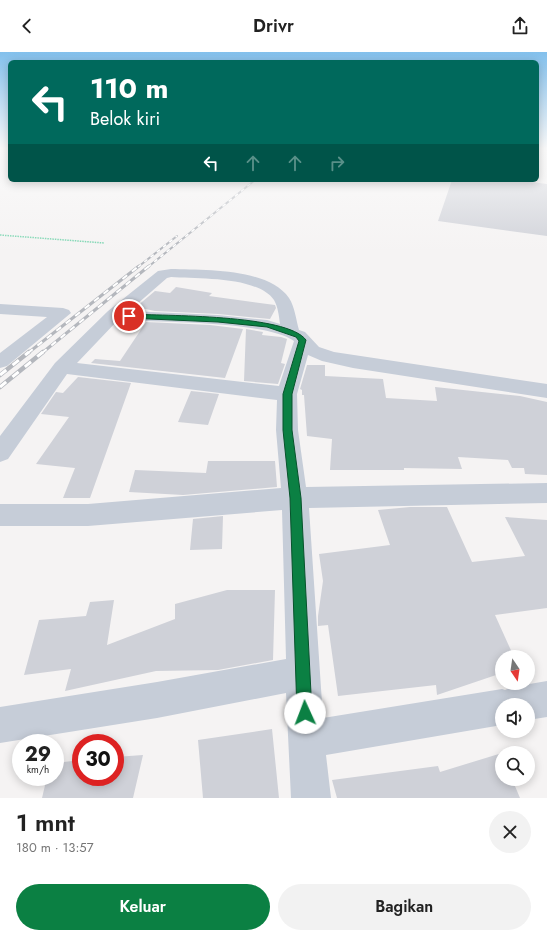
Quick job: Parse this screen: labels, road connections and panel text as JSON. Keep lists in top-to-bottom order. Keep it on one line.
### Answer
{"north":"bottom","page":{"header":"Drivr","turn":["110 m","Belok kiri"],"speed":"29 km/h","limit":"30","heading":["1 mnt","180 m · 13:57"],"buttons":["Keluar","Bagikan"]}}
